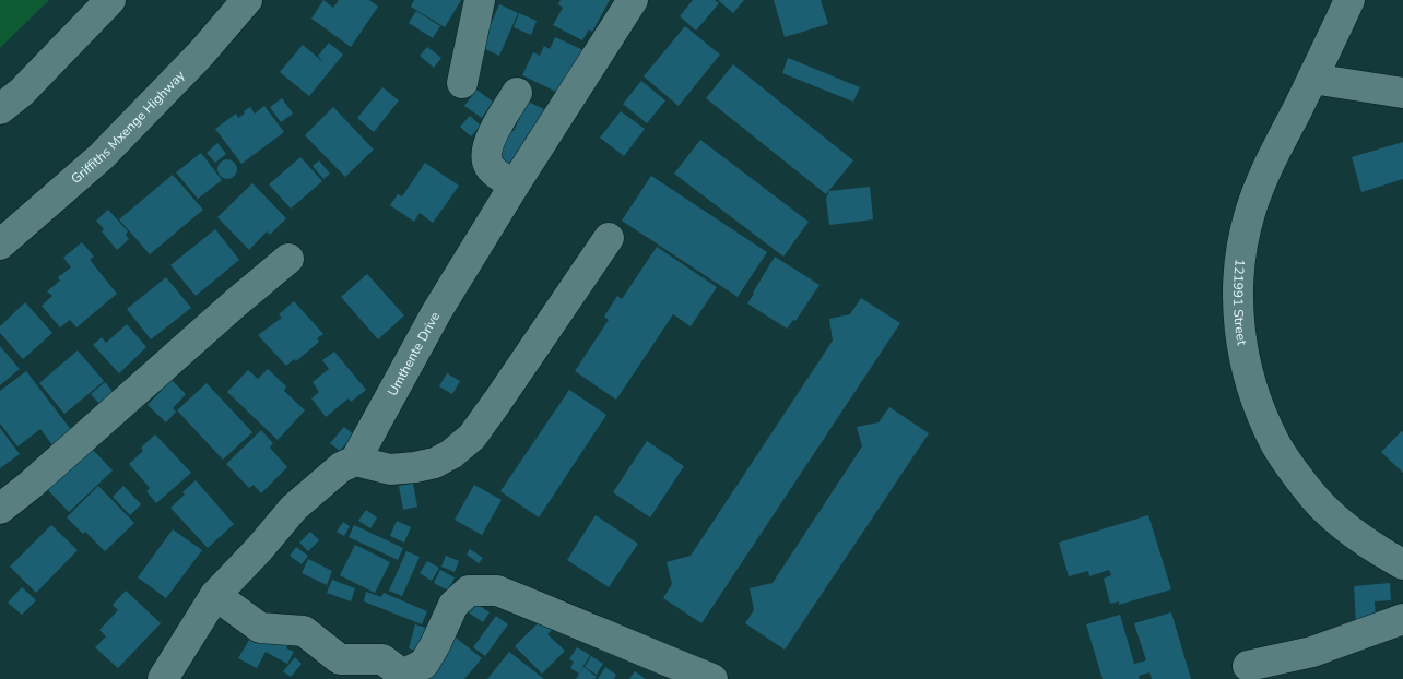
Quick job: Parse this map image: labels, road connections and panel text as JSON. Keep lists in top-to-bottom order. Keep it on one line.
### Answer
{"streets":{"street":["Griffiths Mxenge Highway","121991 Street","Umthente Drive"]}}
